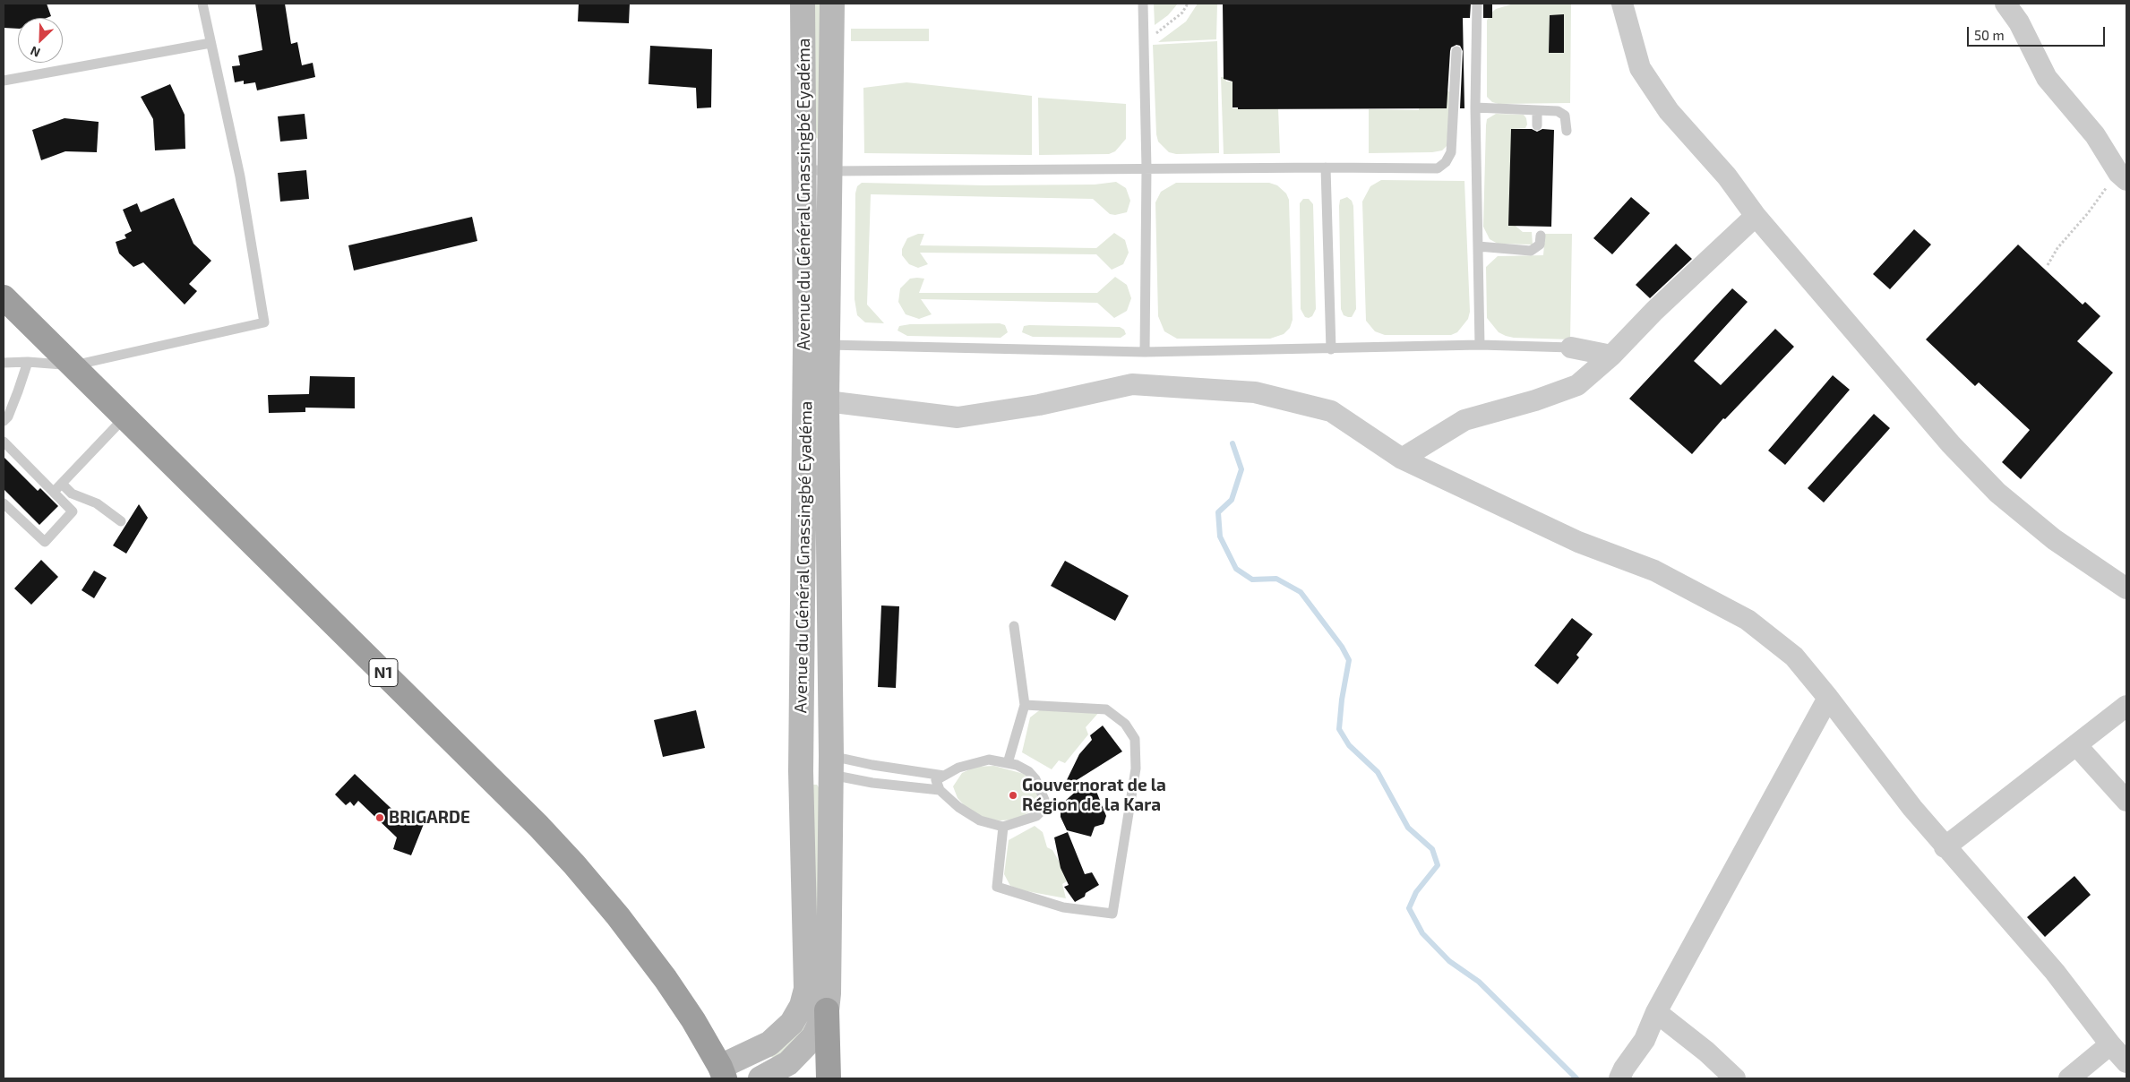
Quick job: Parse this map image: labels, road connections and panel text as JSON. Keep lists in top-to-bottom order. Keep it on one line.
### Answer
{"streets":{"highway":["N1"],"main road":["Avenue du Général Gnassingbé Eyadéma"]},"crossings":[["Avenue du Général Gnassingbé Eyadéma","N1"]],"places":["Gouvernorat de la Région de la Kara","BRIGARDE"],"scale_bar":"50 m","north":"bottom left"}
